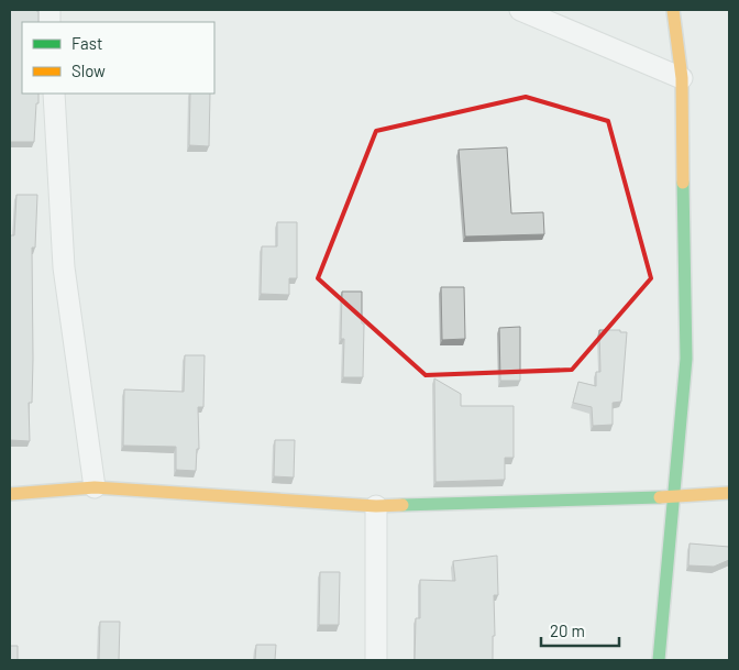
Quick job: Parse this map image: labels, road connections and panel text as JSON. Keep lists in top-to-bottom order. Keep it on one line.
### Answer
{"legend":["Fast","Slow"],"scale_bar":"20 m"}
